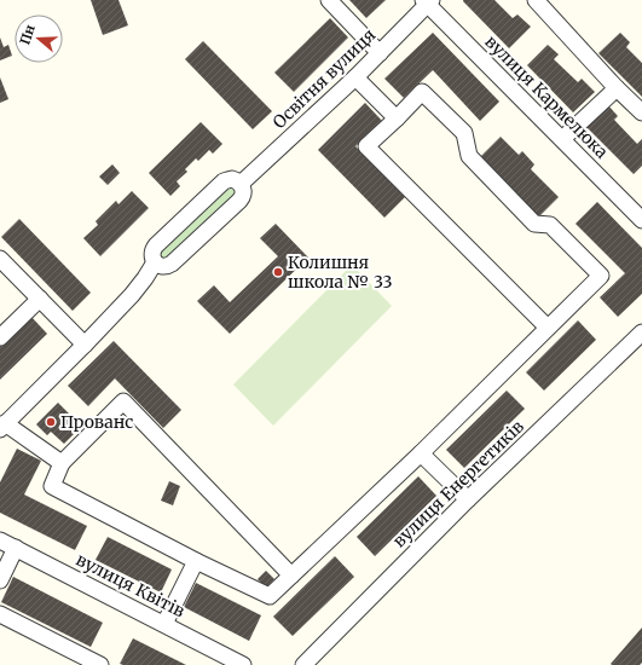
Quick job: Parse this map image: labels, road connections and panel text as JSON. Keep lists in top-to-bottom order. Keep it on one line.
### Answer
{"streets":{"street":["Освітня вулиця","вулиця Кармелюка","вулиця Енергетиків","вулиця Квітів"]},"crossings":[["Освітня вулиця","вулиця Кармелюка"]],"places":["Колишня школа № 33","Прованс"],"north":"left"}
